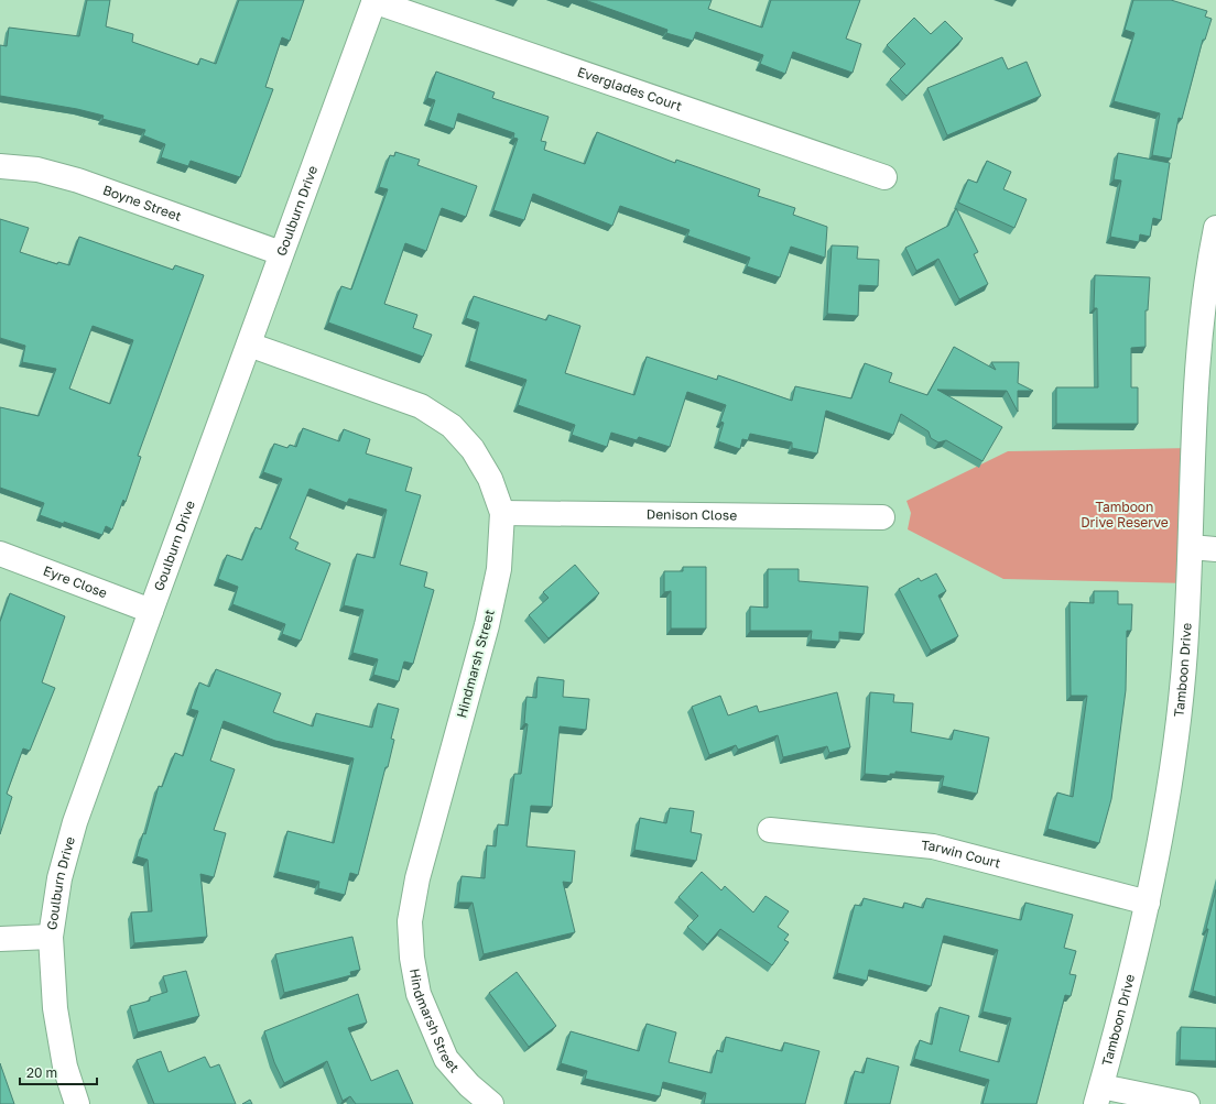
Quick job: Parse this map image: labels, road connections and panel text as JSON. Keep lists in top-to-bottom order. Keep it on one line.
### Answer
{"streets":{"street":["Everglades Court","Boyne Street","Goulburn Drive","Denison Close","Eyre Close","Hindmarsh Street","Tamboon Drive","Tarwin Court"]},"crossings":[["Everglades Court","Goulburn Drive"],["Boyne Street","Goulburn Drive"],["Goulburn Drive","Eyre Close"],["Goulburn Drive","Hindmarsh Street"],["Denison Close","Hindmarsh Street"],["Tamboon Drive","Tarwin Court"]],"parks":["Tamboon Drive Reserve"],"scale_bar":"20 m"}
